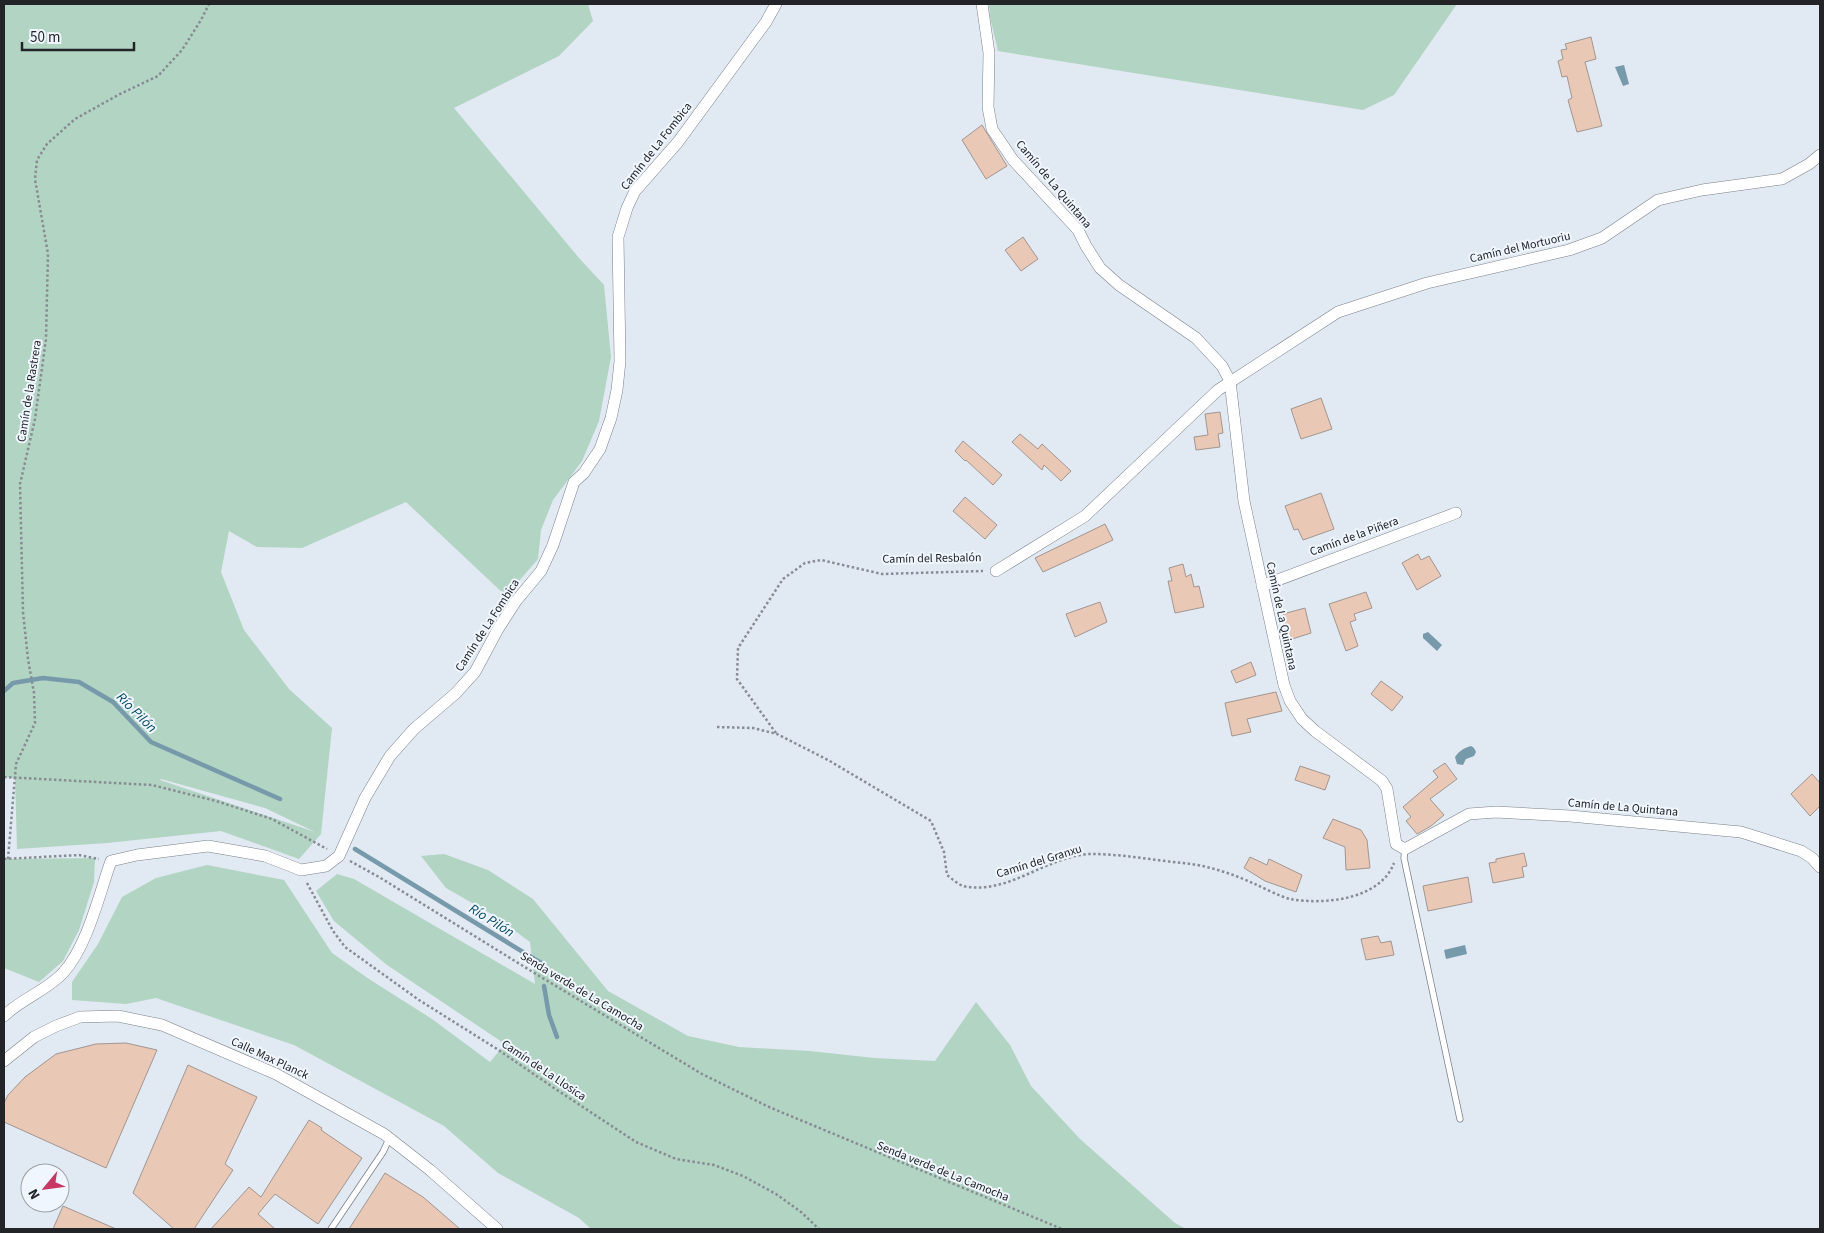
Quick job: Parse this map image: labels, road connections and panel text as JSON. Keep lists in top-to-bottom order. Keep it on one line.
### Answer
{"streets":{"street":["Camín de La Fombica","Camín de La Quintana","Camín del Mortuoriu","Camín de la Piñera","Camín del Resbalón","Calle Max Planck"],"path":["Camín de la Rastrera","Camín del Granxu","Senda verde de La Camocha","Camín de La Llosica"]},"crossings":[["Camín de La Fombica","Senda verde de La Camocha"],["Camín de La Quintana","Camín del Mortuoriu"],["Camín de La Quintana","Camín de la Piñera"],["Camín de La Quintana","Camín del Resbalón"],["Camín de La Quintana","Camín del Granxu"],["Camín del Mortuoriu","Camín del Resbalón"],["Camín de la Rastrera","Senda verde de La Camocha"],["Camín del Resbalón","Camín del Granxu"]],"water":["Río Pilón"],"scale_bar":"50 m","north":"bottom left"}
